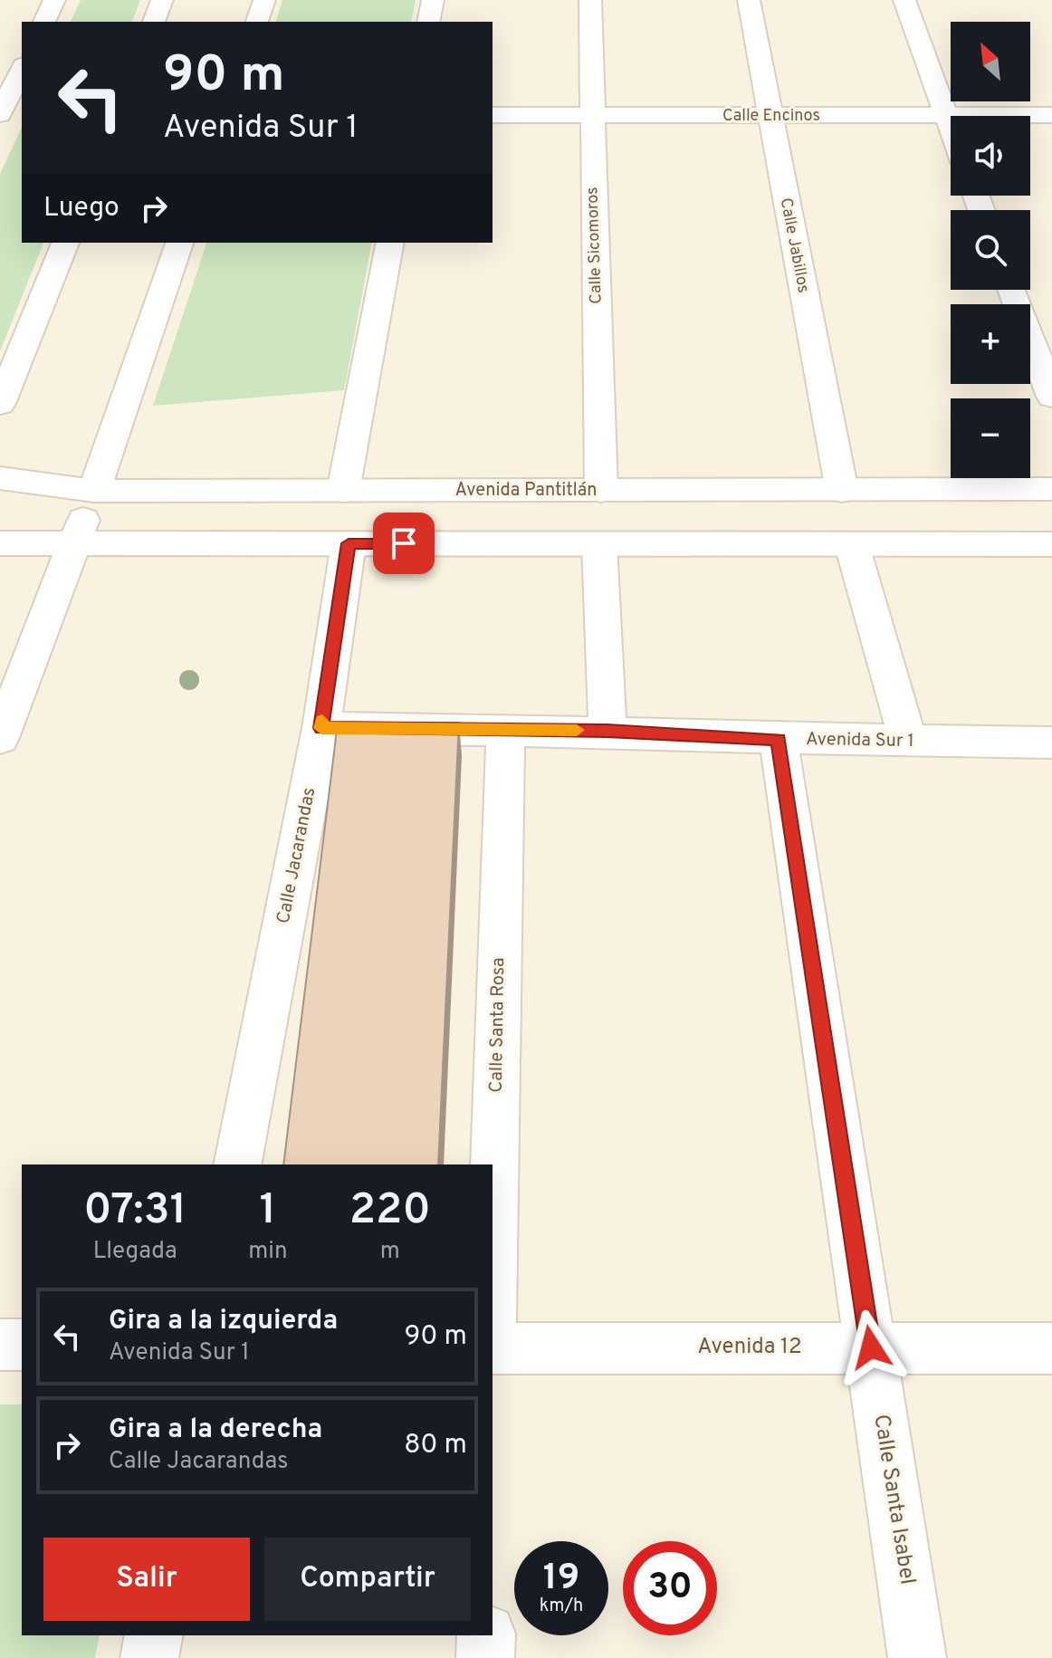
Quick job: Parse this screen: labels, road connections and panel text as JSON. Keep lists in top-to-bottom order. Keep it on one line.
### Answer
{"streets":{"street":["Calle Encinos","Calle Sicomoros","Calle Jabillos","Avenida Pantitlán","Avenida Sur 1","Calle Jacarandas","Calle Santa Rosa","Avenida 12","Calle Santa Isabel"]},"crossings":[["Calle Encinos","Calle Sicomoros"],["Calle Encinos","Calle Jabillos"],["Calle Sicomoros","Avenida Pantitlán"],["Calle Jabillos","Avenida Pantitlán"],["Avenida Sur 1","Calle Jacarandas"],["Avenida Sur 1","Calle Santa Rosa"],["Avenida Sur 1","Calle Santa Isabel"],["Avenida 12","Calle Santa Isabel"]],"north":"top left","page":{"map_buttons":["+","−"],"turn":["90 m","Avenida Sur 1"],"then":"Luego","eta":["07:31","Llegada","1","min","220","m"],"list":[{"name":"Gira a la izquierda","note":"Avenida Sur 1","value":"90 m"},{"name":"Gira a la derecha","note":"Calle Jacarandas","value":"80 m"}],"buttons":["Salir","Compartir"],"speed":"19 km/h","limit":"30"}}
